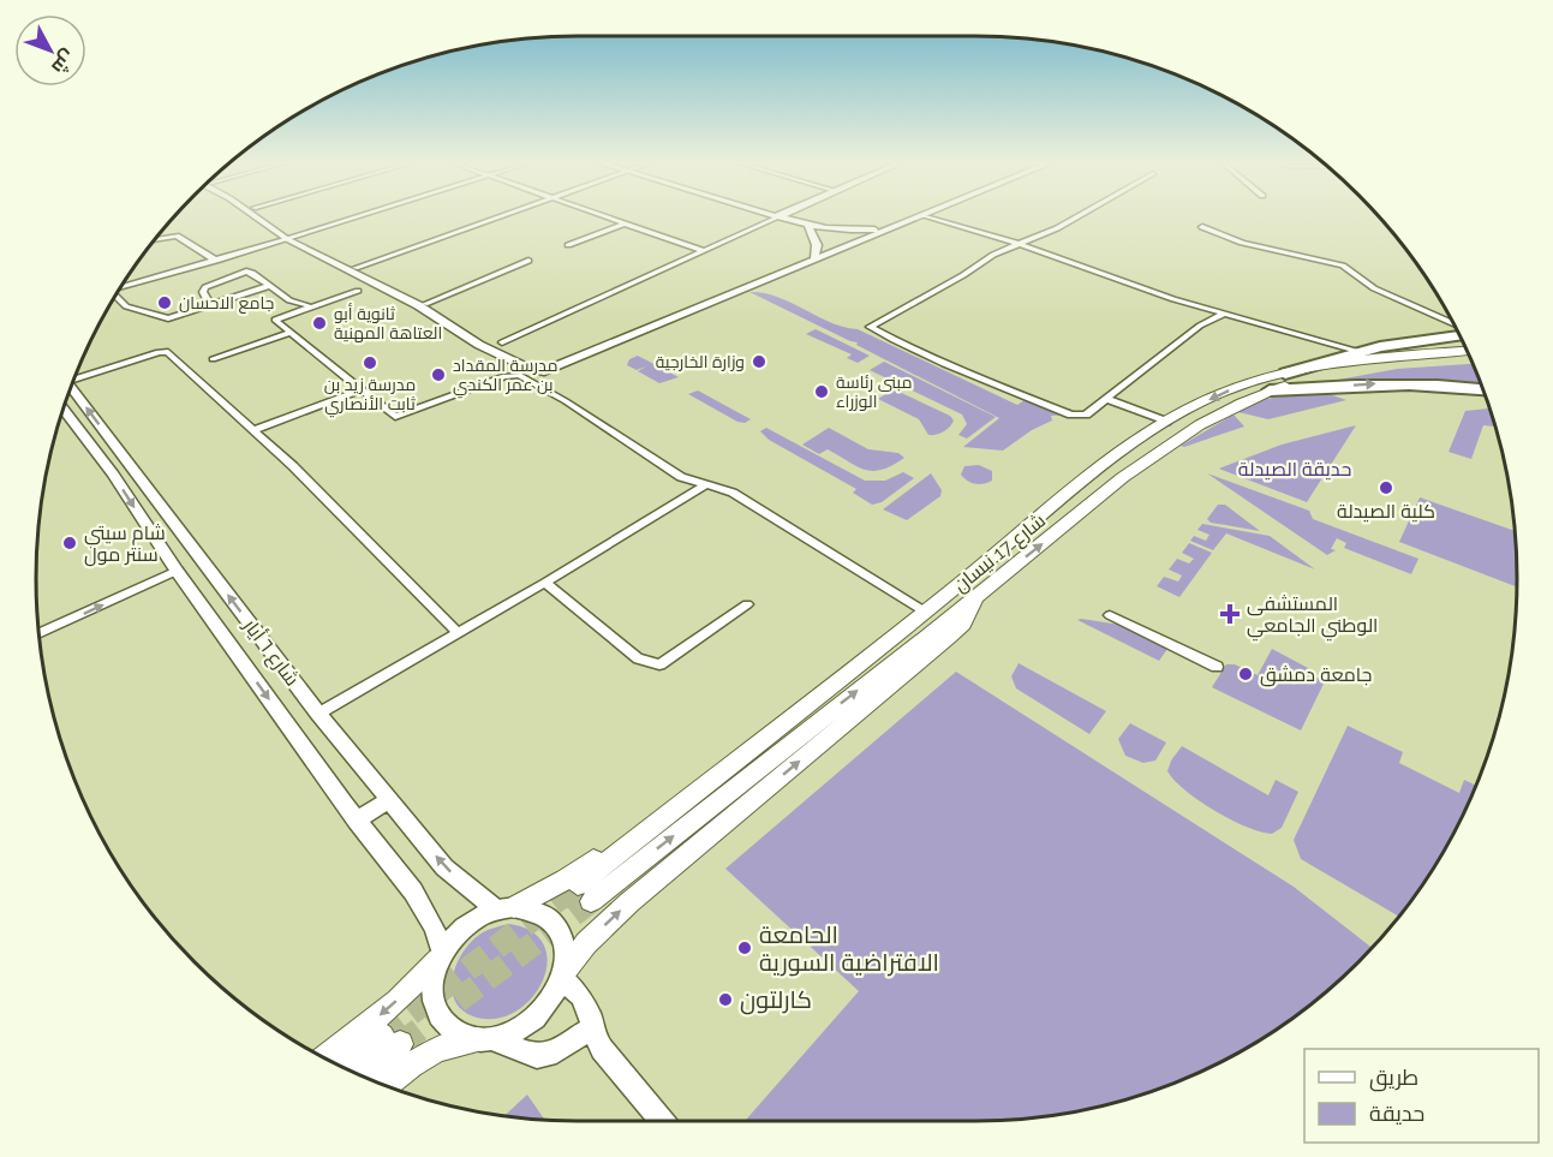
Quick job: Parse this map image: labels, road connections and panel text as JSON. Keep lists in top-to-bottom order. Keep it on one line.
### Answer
{"streets":{"main road":["شارع 17 نيسان"],"street":["شارع ٦ أيار"]},"parks":["حديقة الصيدلة"],"places":{"other":["جامع الاحسان","ثانوية أبو العتاهة المهنية","وزارة الخارجية","مدرسة زيد بن ثابت الأنصاري","مدرسة المقداد بن عمر الكندي","مبنى رئاسة الوزراء","كلية الصيدلة","شام سيتي سنتر مول","جامعة دمشق","الحامعة الافتراضية السورية","كارلتون"],"health":["المستشفى الوطني الجامعي"]},"legend":["طريق","حديقة"],"north":"bottom right"}
